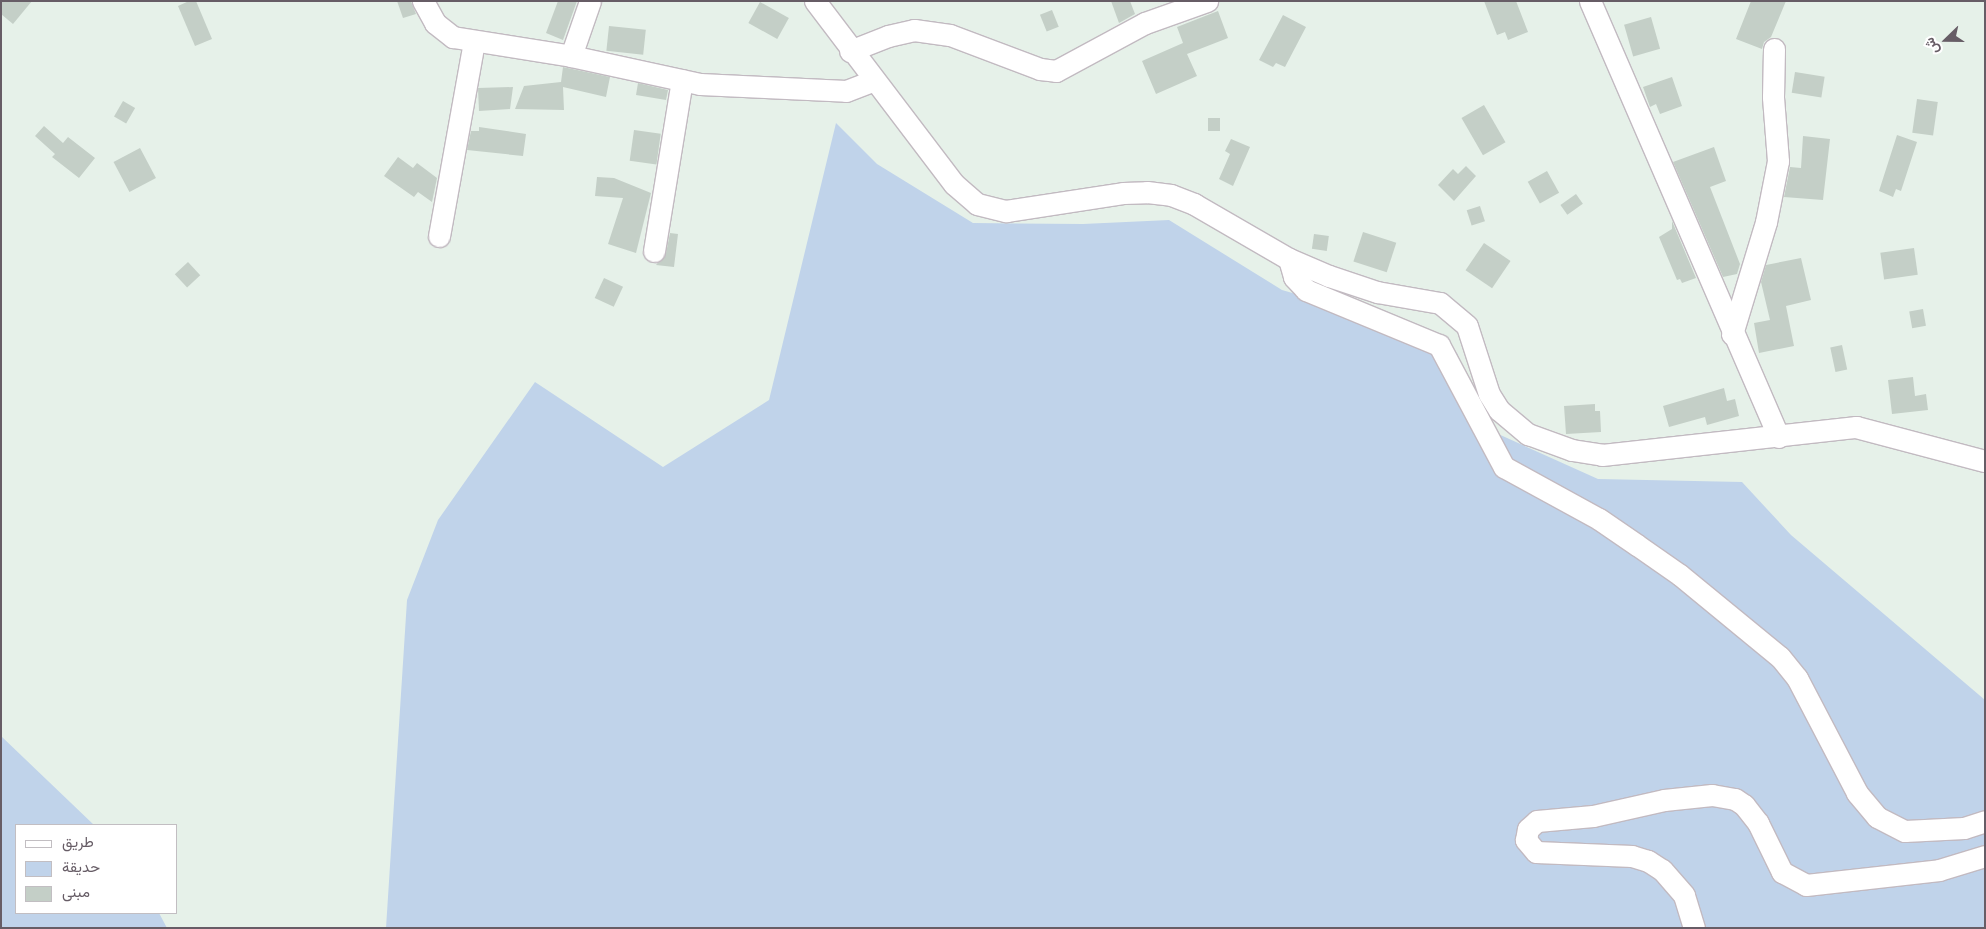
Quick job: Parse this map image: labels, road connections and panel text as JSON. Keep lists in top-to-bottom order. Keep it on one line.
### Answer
{"legend":["طريق","حديقة","مبنى"],"north":"left"}
